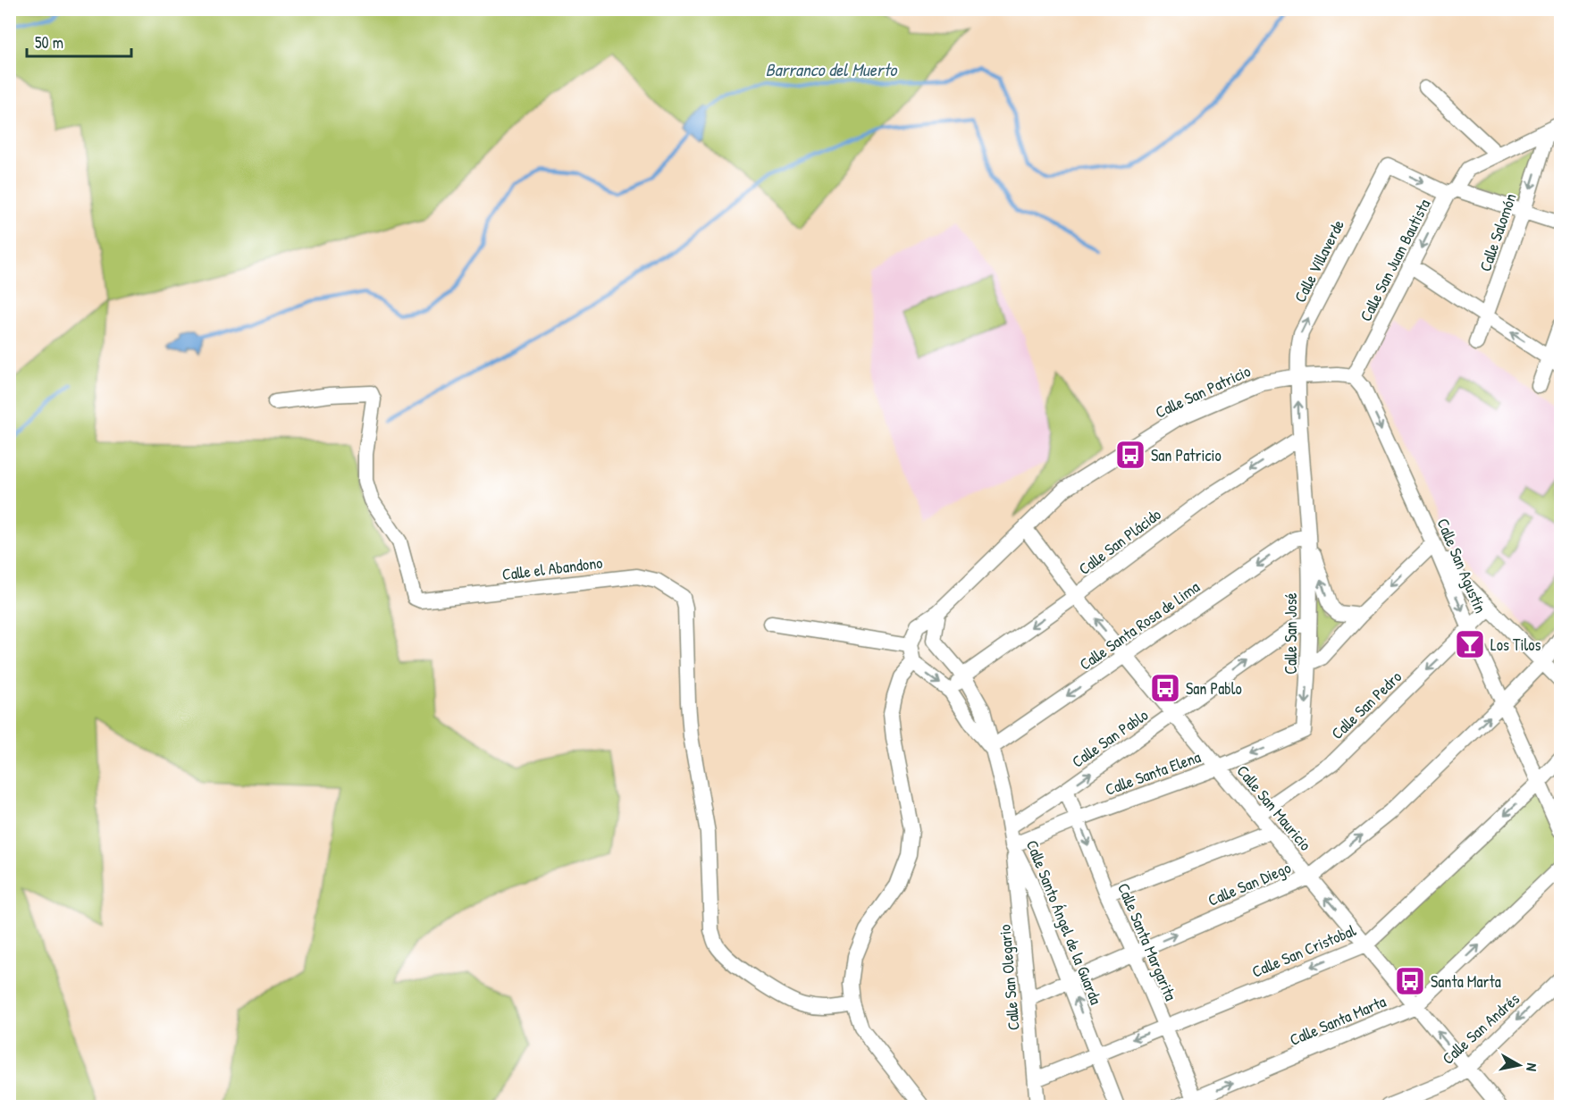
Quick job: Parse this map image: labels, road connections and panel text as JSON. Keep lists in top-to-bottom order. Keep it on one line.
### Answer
{"streets":{"street":["Calle Salomón","Calle San Juan Bautista","Calle Villaverde","Calle San Patricio","Calle San Plácido","Calle San Agustín","Calle el Abandono","Calle Santa Rosa de Lima","Calle San José","Calle San Pedro","Calle San Pablo","Calle Santa Elena","Calle San Mauricio","Calle San Diego","Calle Santo Ángel de la Guarda","Calle Santa Margarita","Calle San Cristobal","Calle San Olegario","Calle Santa Marta","Calle San Andrés"]},"crossings":[["Calle Salomón","Calle San Juan Bautista"],["Calle San Juan Bautista","Calle Villaverde"],["Calle San Juan Bautista","Calle San Patricio"],["Calle San Juan Bautista","Calle San Agustín"],["Calle Villaverde","Calle San Patricio"],["Calle Villaverde","Calle San José"],["Calle San Patricio","Calle San Agustín"],["Calle San Patricio","Calle San José"],["Calle San Patricio","Calle San Mauricio"],["Calle San Plácido","Calle San José"],["Calle San Plácido","Calle San Mauricio"],["Calle San Plácido","Calle Santo Ángel de la Guarda"],["Calle San Agustín","Calle San Pedro"],["Calle San Agustín","Calle San Diego"],["Calle San Agustín","Calle San Cristobal"],["Calle Santa Rosa de Lima","Calle San José"],["Calle Santa Rosa de Lima","Calle San Mauricio"],["Calle Santa Rosa de Lima","Calle Santo Ángel de la Guarda"],["Calle San José","Calle San Pablo"],["Calle San José","Calle Santa Elena"],["Calle San Pedro","Calle San Mauricio"],["Calle San Pablo","Calle San Mauricio"],["Calle San Pablo","Calle Santo Ángel de la Guarda"],["Calle San Pablo","Calle Santa Margarita"],["Calle Santa Elena","Calle San Mauricio"],["Calle Santa Elena","Calle Santo Ángel de la Guarda"],["Calle Santa Elena","Calle Santa Margarita"],["Calle Santa Elena","Calle San Olegario"],["Calle San Mauricio","Calle San Diego"],["Calle San Mauricio","Calle San Cristobal"],["Calle San Mauricio","Calle Santa Marta"],["Calle San Mauricio","Calle San Andrés"],["Calle San Diego","Calle Santo Ángel de la Guarda"],["Calle San Diego","Calle Santa Margarita"],["Calle San Diego","Calle San Olegario"],["Calle Santo Ángel de la Guarda","Calle San Cristobal"],["Calle Santo Ángel de la Guarda","Calle San Olegario"],["Calle Santa Margarita","Calle San Cristobal"],["Calle Santa Margarita","Calle Santa Marta"],["Calle San Cristobal","Calle San Olegario"]],"one_way":["Calle Salomón","Calle San Plácido","Calle Santa Rosa de Lima","Calle San Pablo","Calle San Cristobal","Calle Santa Marta","Calle San Andrés"],"water":["Barranco del Muerto"],"places":{"bus stop":["San Patricio","San Pablo","Santa Marta"],"bar":["Los Tilos"]},"scale_bar":"50 m","north":"right"}
